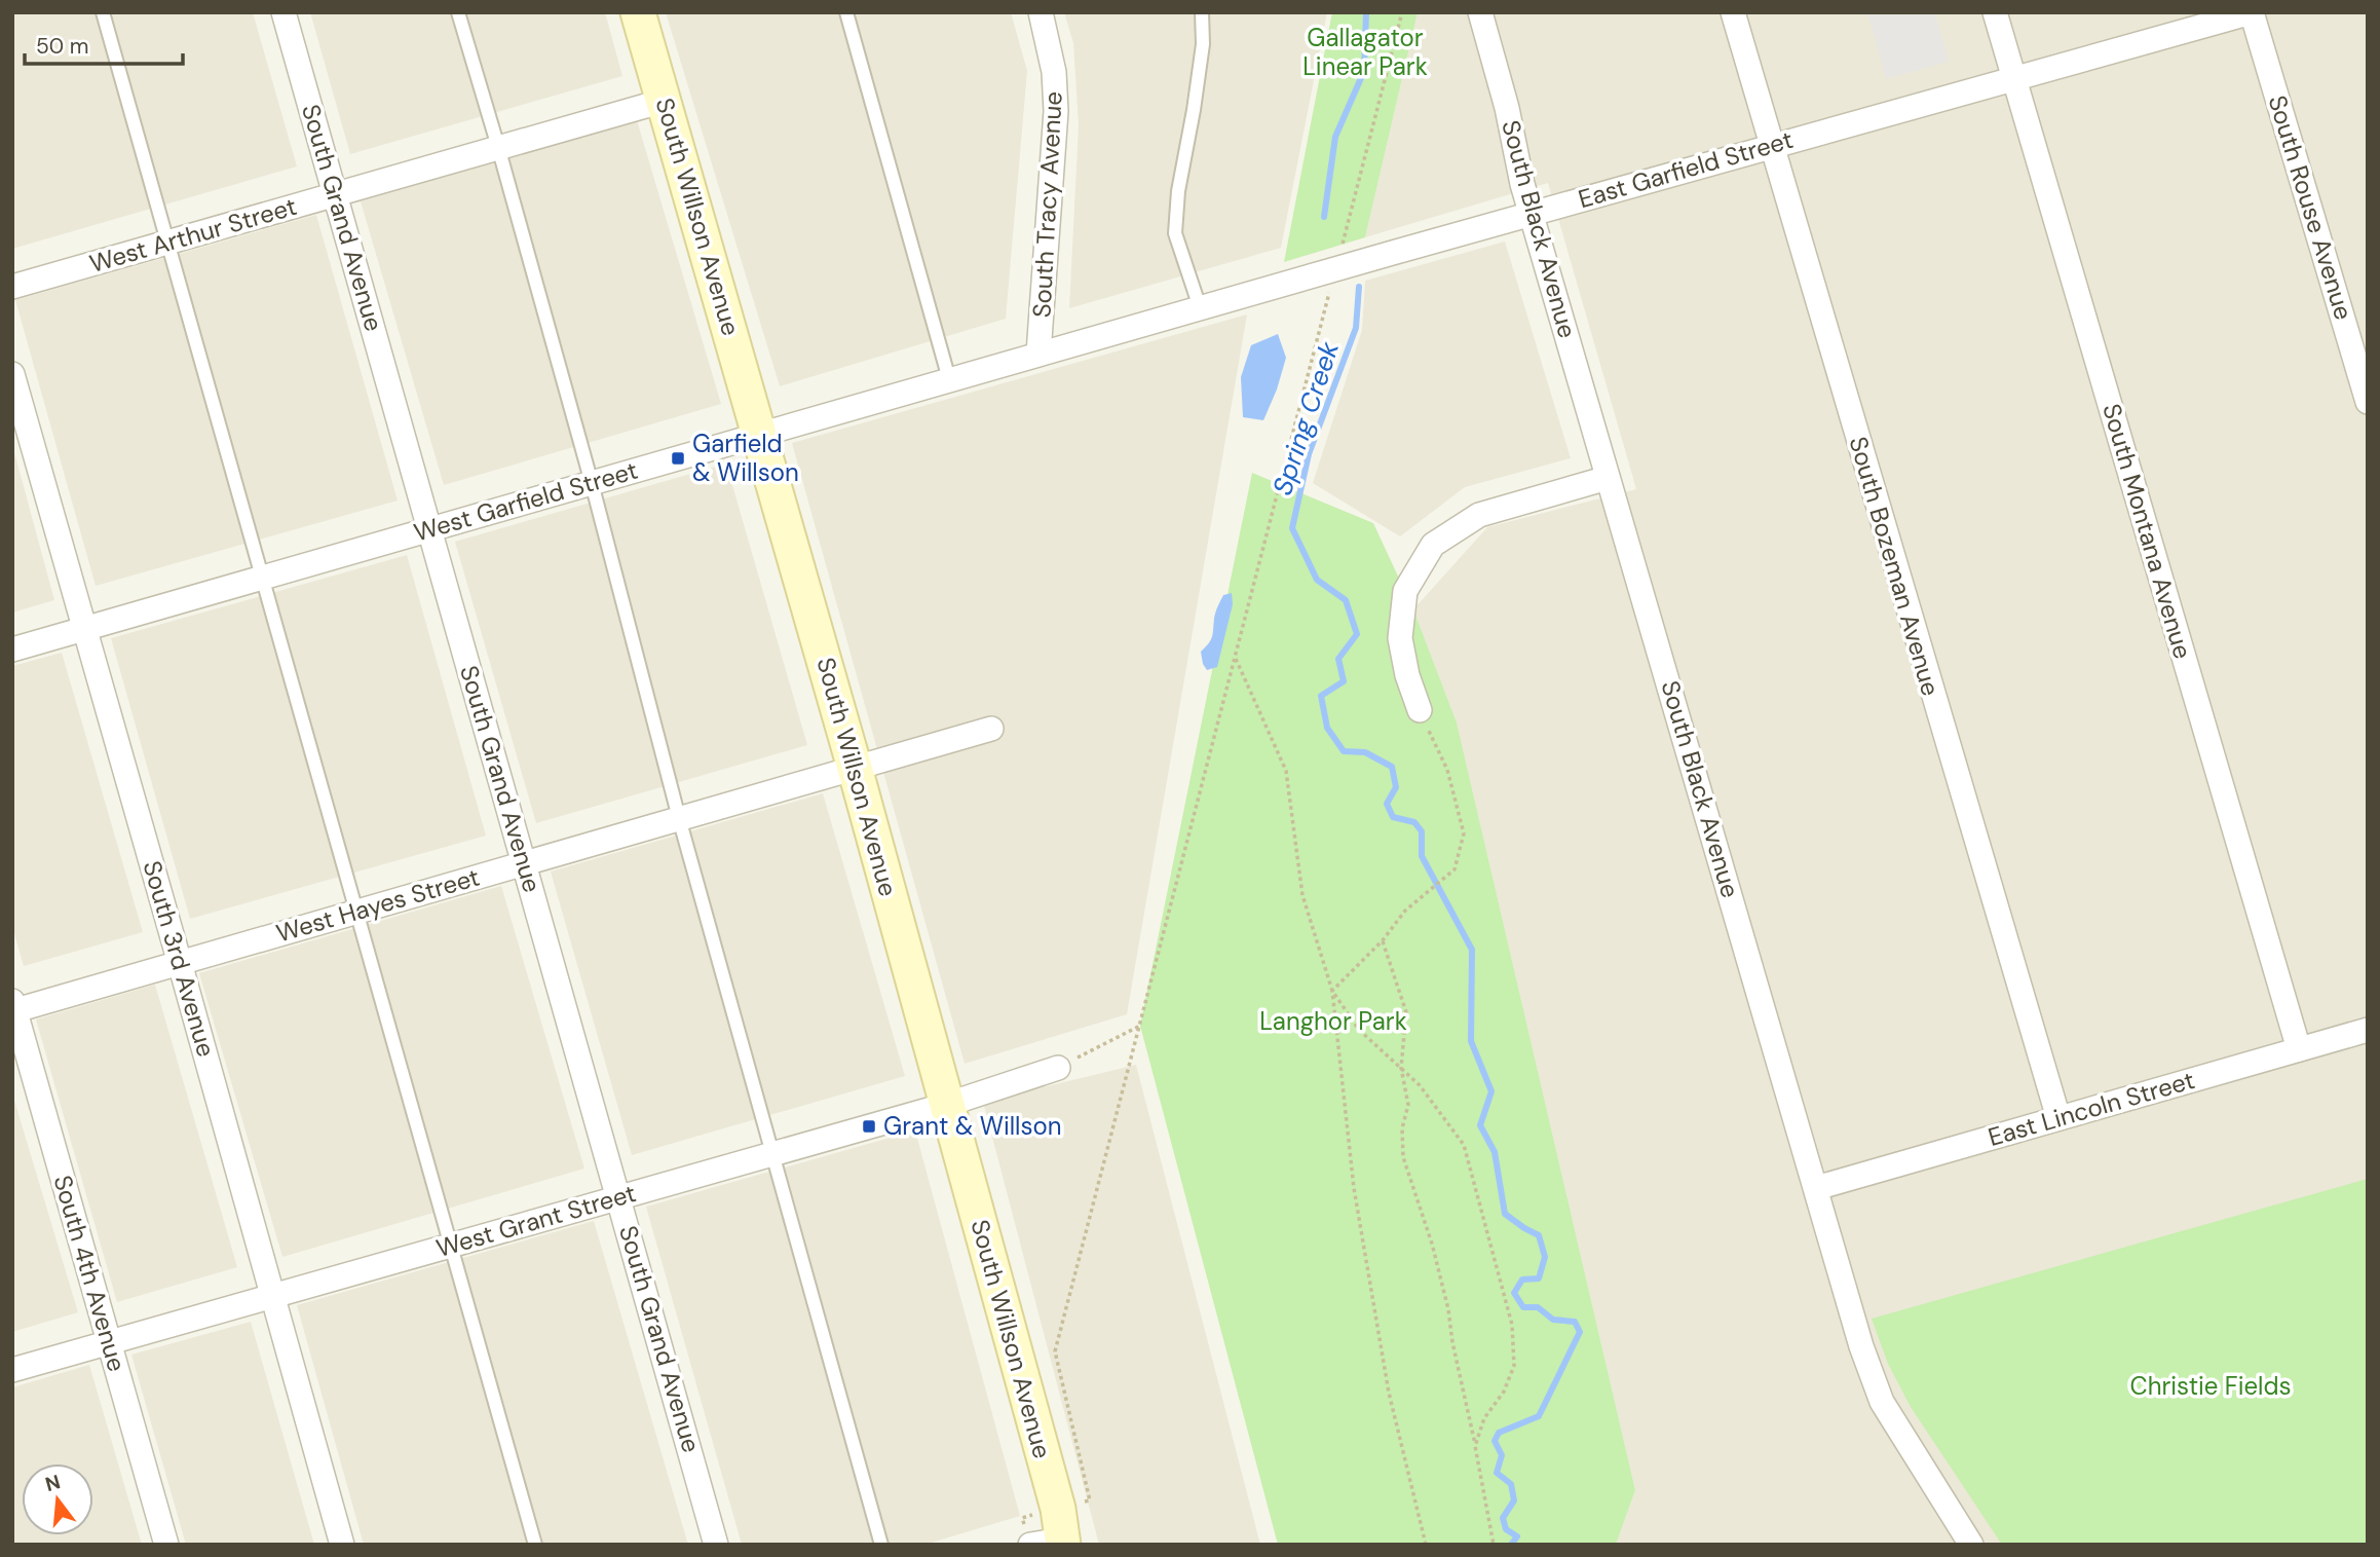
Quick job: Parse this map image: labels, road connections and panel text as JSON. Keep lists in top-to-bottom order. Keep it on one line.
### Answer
{"streets":{"main road":["South Willson Avenue"],"street":["East Garfield Street","South Tracy Avenue","South Rouse Avenue","South Grand Avenue","South Black Avenue","West Arthur Street","West Garfield Street","South Montana Avenue","South Bozeman Avenue","West Hayes Street","South 3rd Avenue","East Lincoln Street","West Grant Street","South 4th Avenue"]},"crossings":[["East Garfield Street","South Tracy Avenue"],["East Garfield Street","South Rouse Avenue"],["East Garfield Street","South Black Avenue"],["East Garfield Street","West Garfield Street"],["East Garfield Street","South Montana Avenue"],["East Garfield Street","South Bozeman Avenue"],["South Tracy Avenue","West Garfield Street"],["South Willson Avenue","West Arthur Street"],["South Willson Avenue","West Garfield Street"],["South Willson Avenue","West Hayes Street"],["South Willson Avenue","West Grant Street"],["South Grand Avenue","West Arthur Street"],["South Grand Avenue","West Garfield Street"],["South Grand Avenue","West Hayes Street"],["South Grand Avenue","West Grant Street"],["South Black Avenue","East Lincoln Street"],["West Garfield Street","South 3rd Avenue"],["South Montana Avenue","East Lincoln Street"],["South Bozeman Avenue","East Lincoln Street"],["West Hayes Street","South 3rd Avenue"],["West Hayes Street","South 4th Avenue"],["South 3rd Avenue","West Grant Street"],["West Grant Street","South 4th Avenue"]],"water":["Spring Creek"],"parks":["Gallagator Linear Park","Langhor Park","Christie Fields"],"places":{"transit":["Garfield & Willson","Grant & Willson"]},"scale_bar":"50 m","north":"top"}
